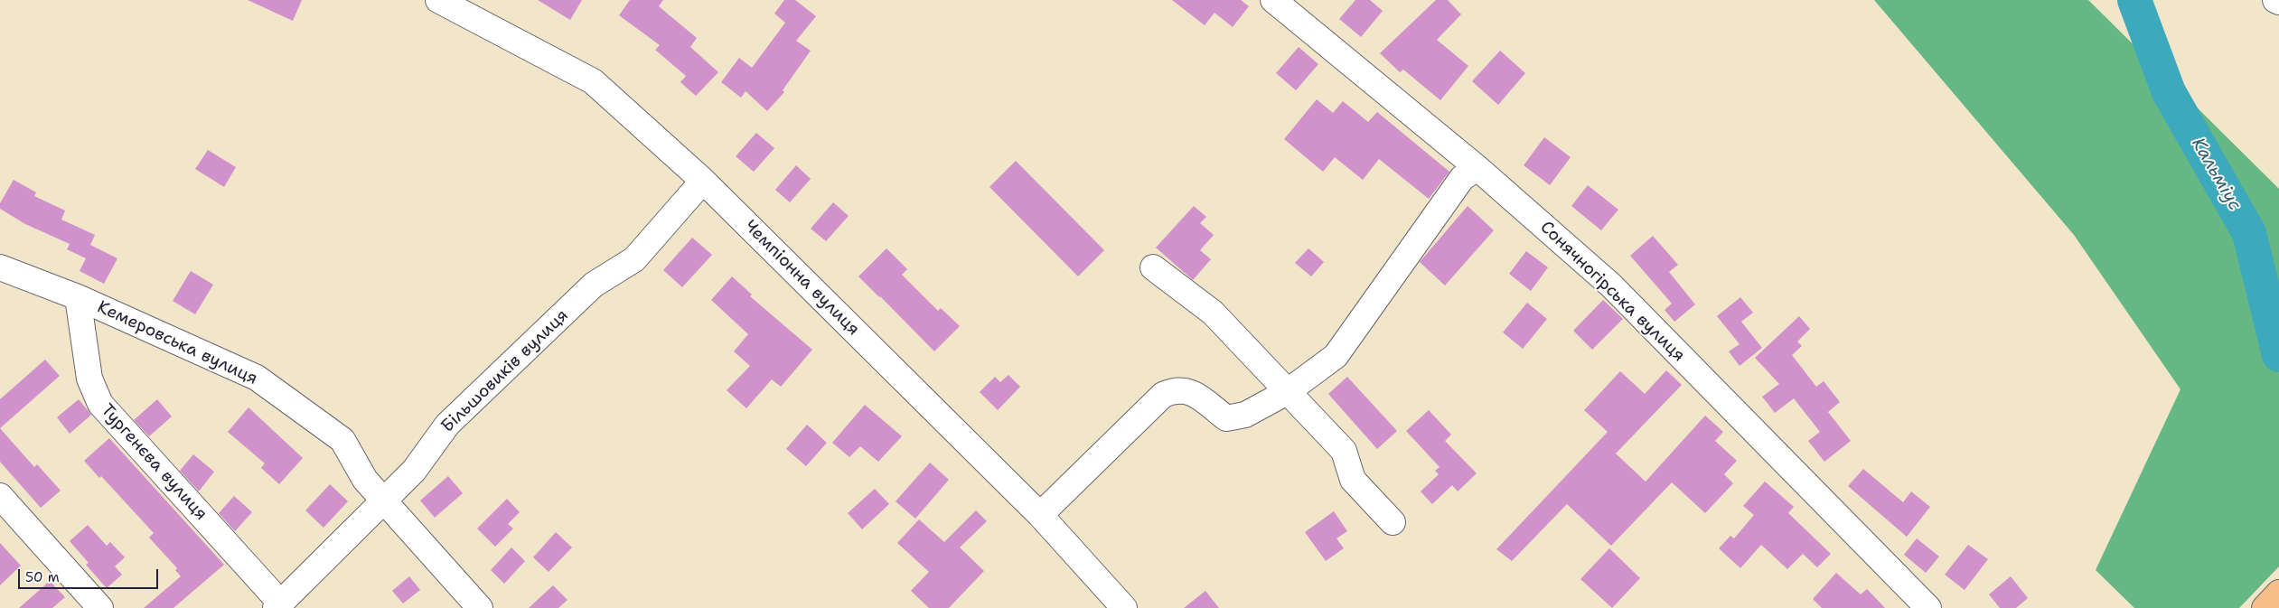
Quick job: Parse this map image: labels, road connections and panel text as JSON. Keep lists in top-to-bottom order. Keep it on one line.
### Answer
{"streets":{"street":["Чемпіонна вулиця","Сонячногірська вулиця","Кемеровська вулиця","Більшовиків вулиця","Тургенєва вулиця"]},"crossings":[["Чемпіонна вулиця","Більшовиків вулиця"],["Кемеровська вулиця","Більшовиків вулиця"],["Кемеровська вулиця","Тургенєва вулиця"],["Більшовиків вулиця","Тургенєва вулиця"]],"water":["Кальміус"],"scale_bar":"50 m"}
